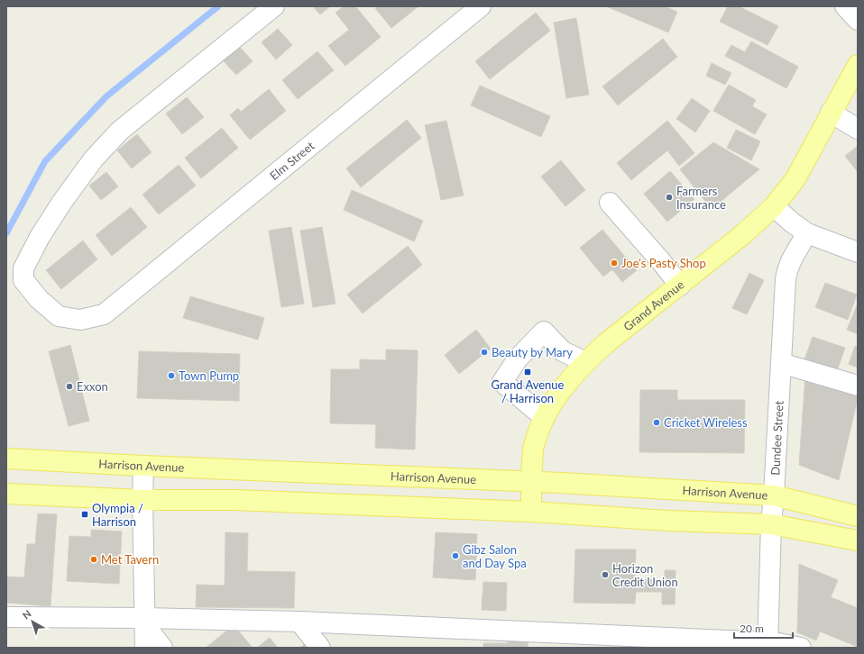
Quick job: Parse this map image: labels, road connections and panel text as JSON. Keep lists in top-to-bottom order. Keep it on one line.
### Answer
{"streets":{"main road":["Grand Avenue","Harrison Avenue"],"street":["Elm Street","Dundee Street"]},"crossings":[["Grand Avenue","Harrison Avenue"],["Dundee Street","Harrison Avenue"]],"places":{"other":["Farmers Insurance","Joe's Pasty Shop","Beauty by Mary","Town Pump","Exxon","Cricket Wireless","Gibz Salon and Day Spa","Met Tavern","Horizon Credit Union"],"transit":["Grand Avenue / Harrison","Olympia / Harrison"]},"scale_bar":"20 m","north":"top left"}
